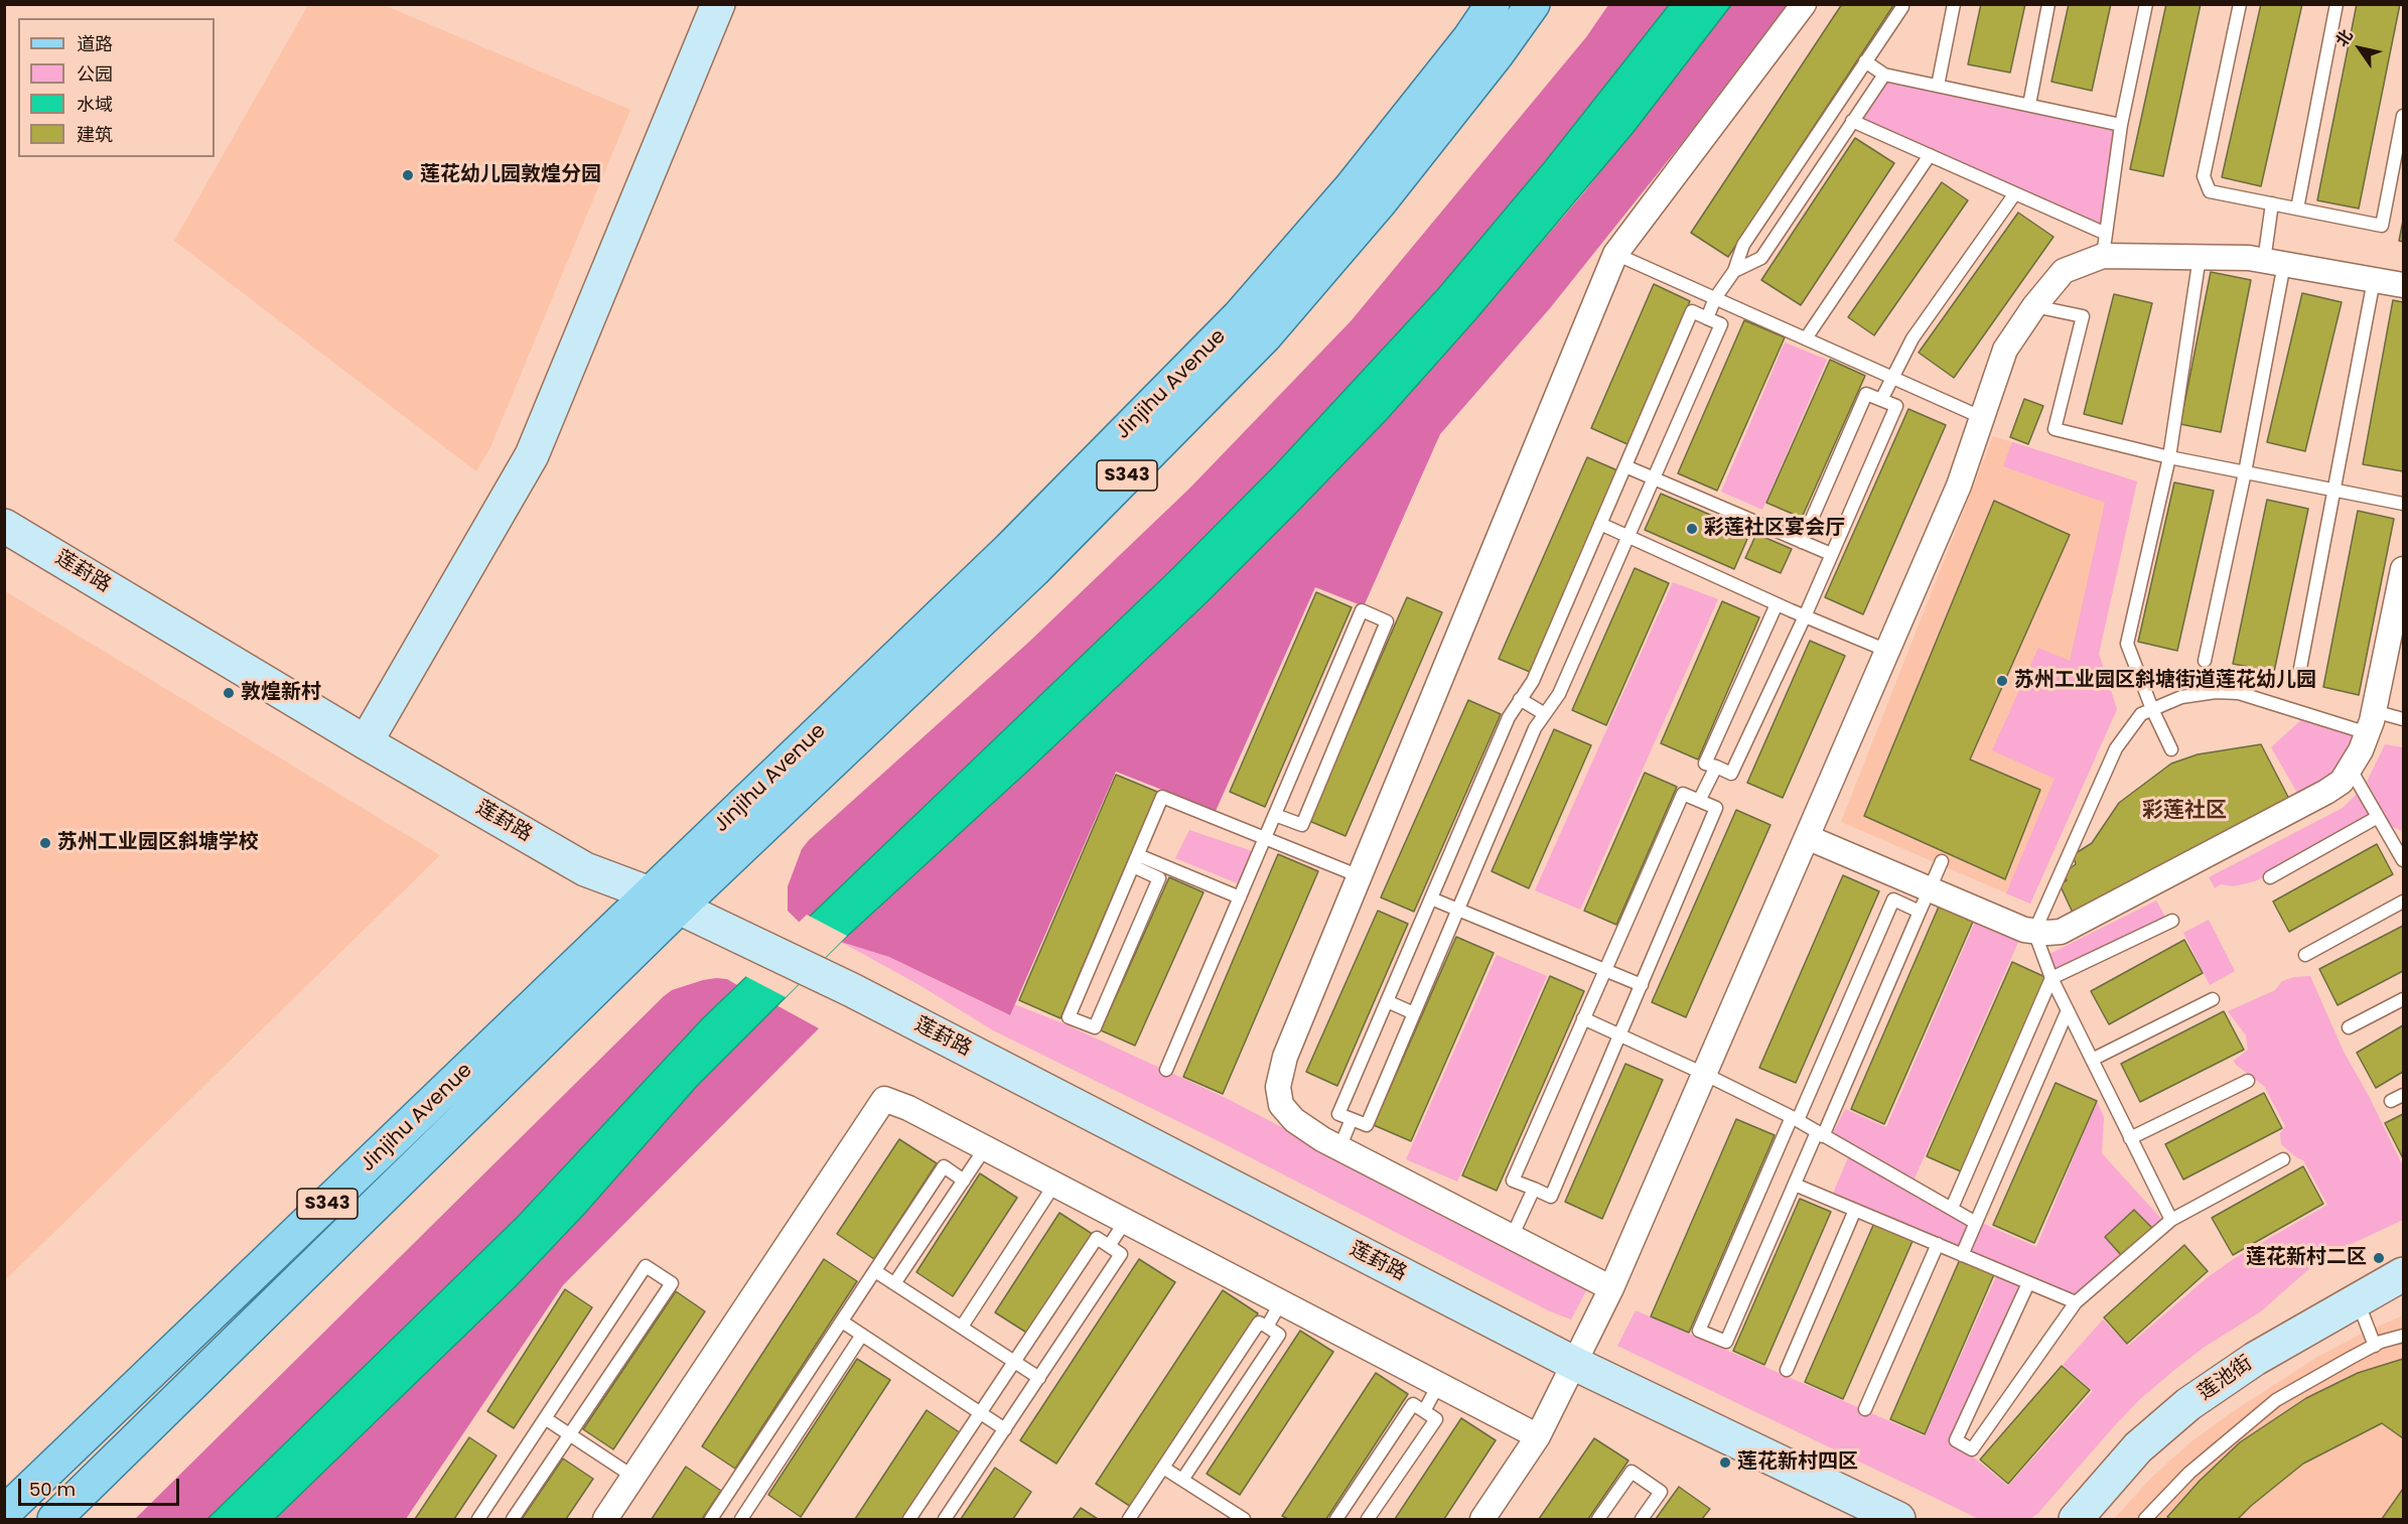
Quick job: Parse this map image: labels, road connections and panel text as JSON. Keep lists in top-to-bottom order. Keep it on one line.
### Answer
{"streets":{"main road":["Jinjihu Avenue","S343","莲葑路","莲池街"]},"crossings":[["Jinjihu Avenue","莲葑路"]],"districts":["彩莲社区"],"places":["莲花幼儿园敦煌分园","彩莲社区宴会厅","苏州工业园区斜塘街道莲花幼儿园","敦煌新村","苏州工业园区斜塘学校","莲花新村二区","莲花新村四区"],"legend":["道路","公园","水域","建筑"],"scale_bar":"50 m","north":"top left"}
